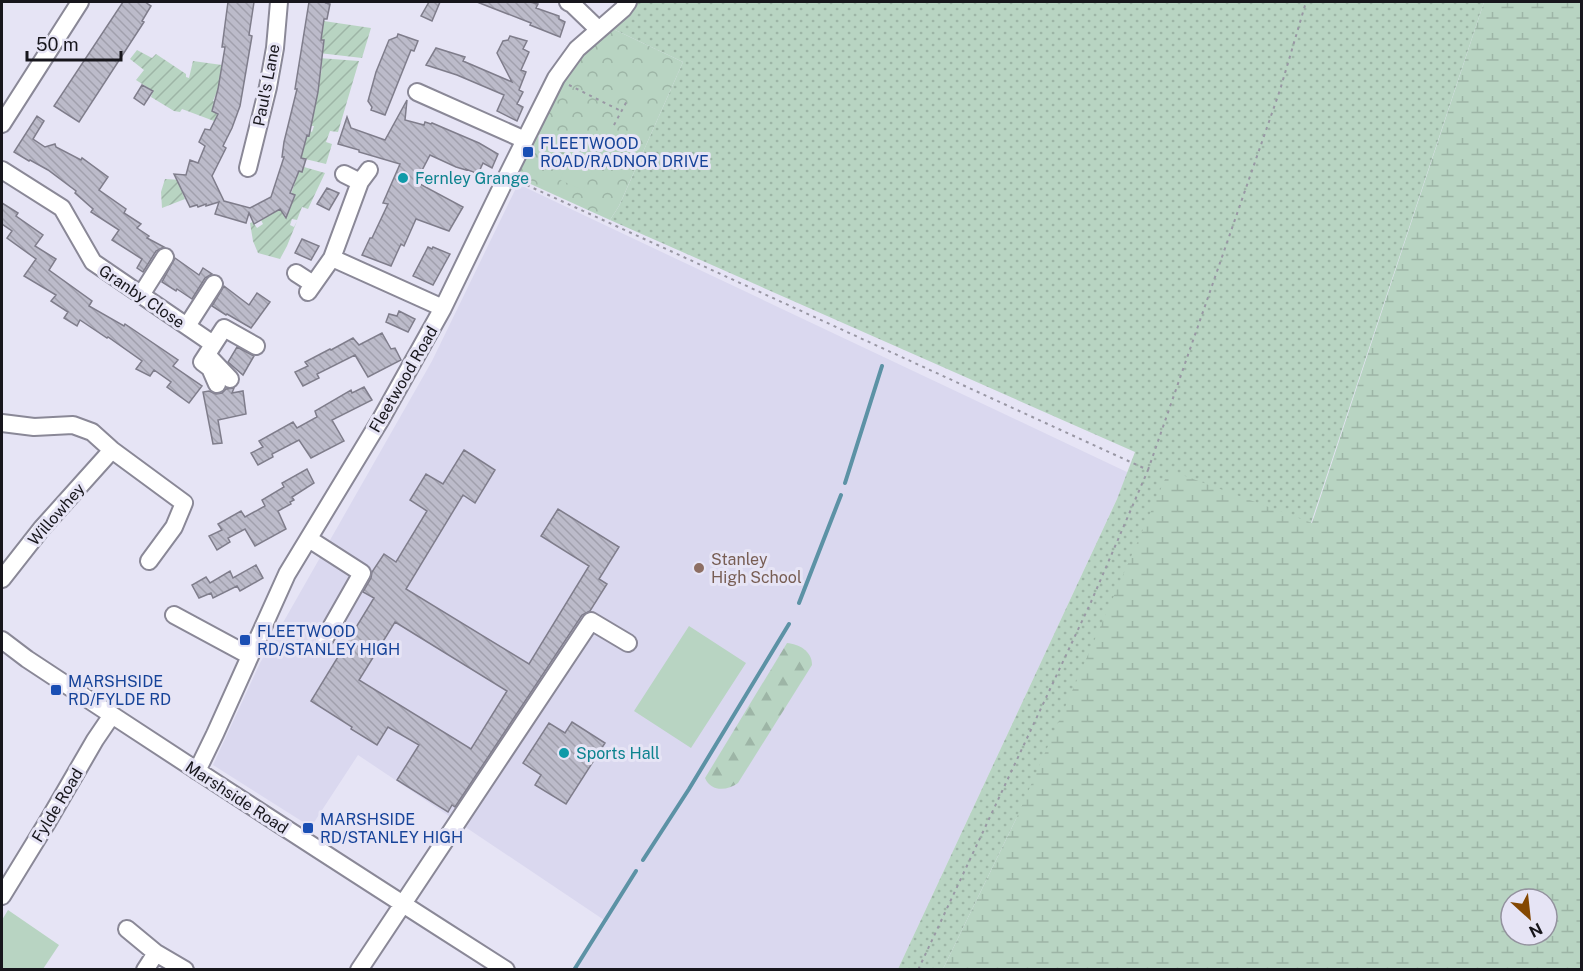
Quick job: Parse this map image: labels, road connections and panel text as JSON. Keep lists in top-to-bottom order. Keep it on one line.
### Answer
{"streets":{"street":["Paul's Lane","Granby Close","Fleetwood Road","Willowhey","Marshside Road","Fylde Road"]},"crossings":[["Fleetwood Road","Marshside Road"],["Marshside Road","Fylde Road"]],"places":{"transit":["FLEETWOOD ROAD/RADNOR DRIVE","FLEETWOOD RD/STANLEY HIGH","MARSHSIDE RD/FYLDE RD","MARSHSIDE RD/STANLEY HIGH"],"other":["Fernley Grange","Stanley High School","Sports Hall"]},"scale_bar":"50 m","north":"bottom right"}
